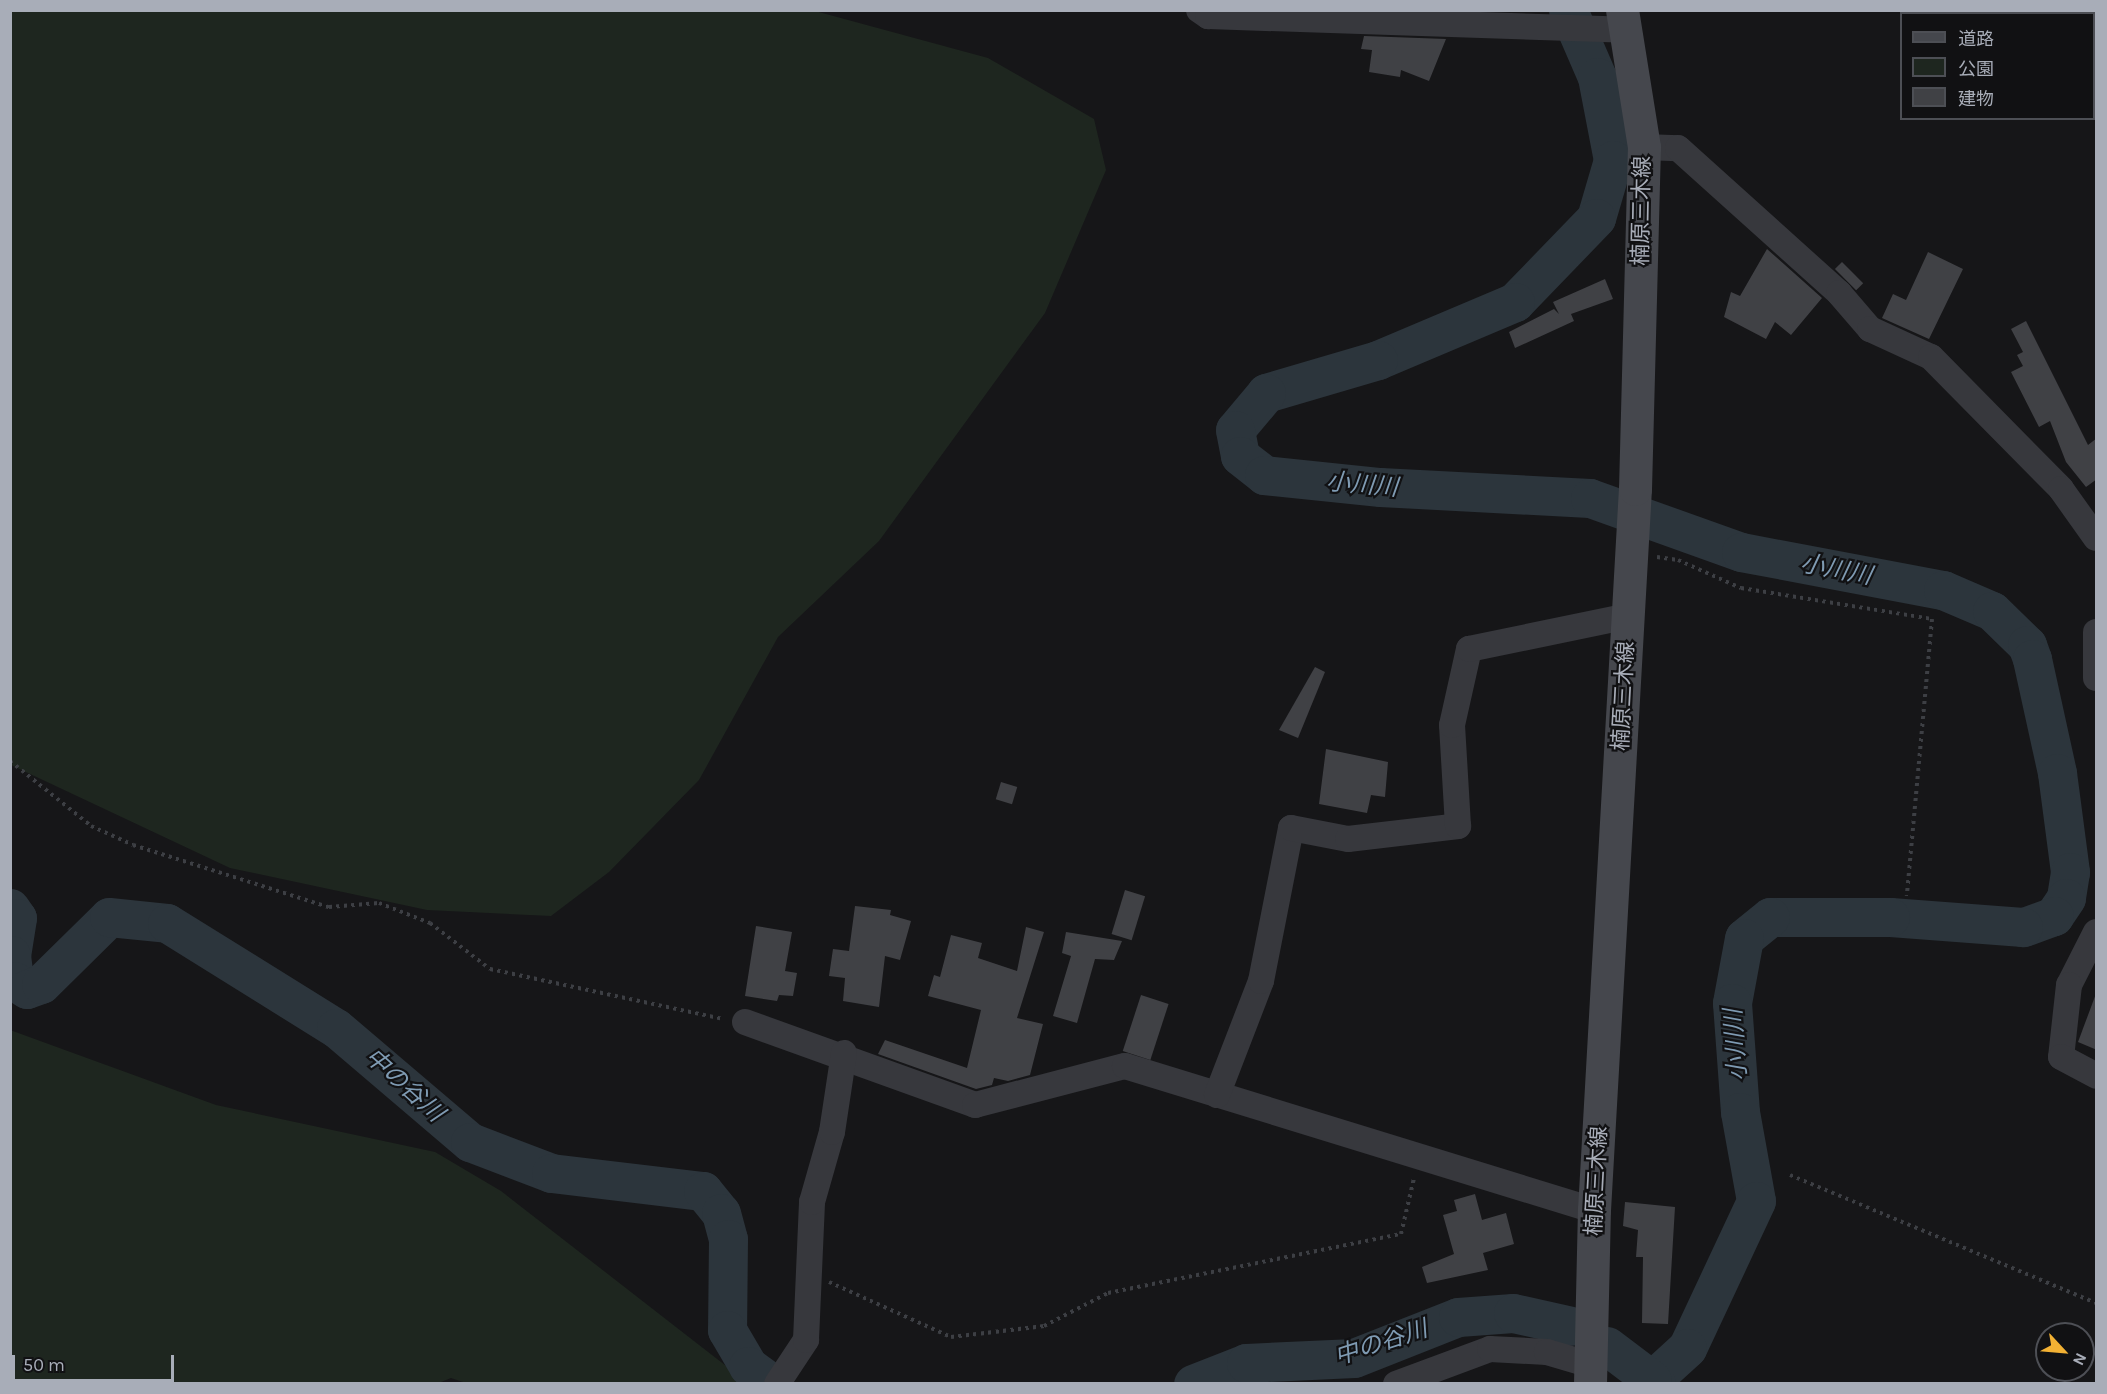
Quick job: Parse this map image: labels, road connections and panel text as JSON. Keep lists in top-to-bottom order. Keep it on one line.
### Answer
{"streets":{"main road":["楠原三木線"]},"water":["小川川","中の谷川"],"legend":["道路","公園","建物"],"scale_bar":"50 m","north":"bottom right"}
